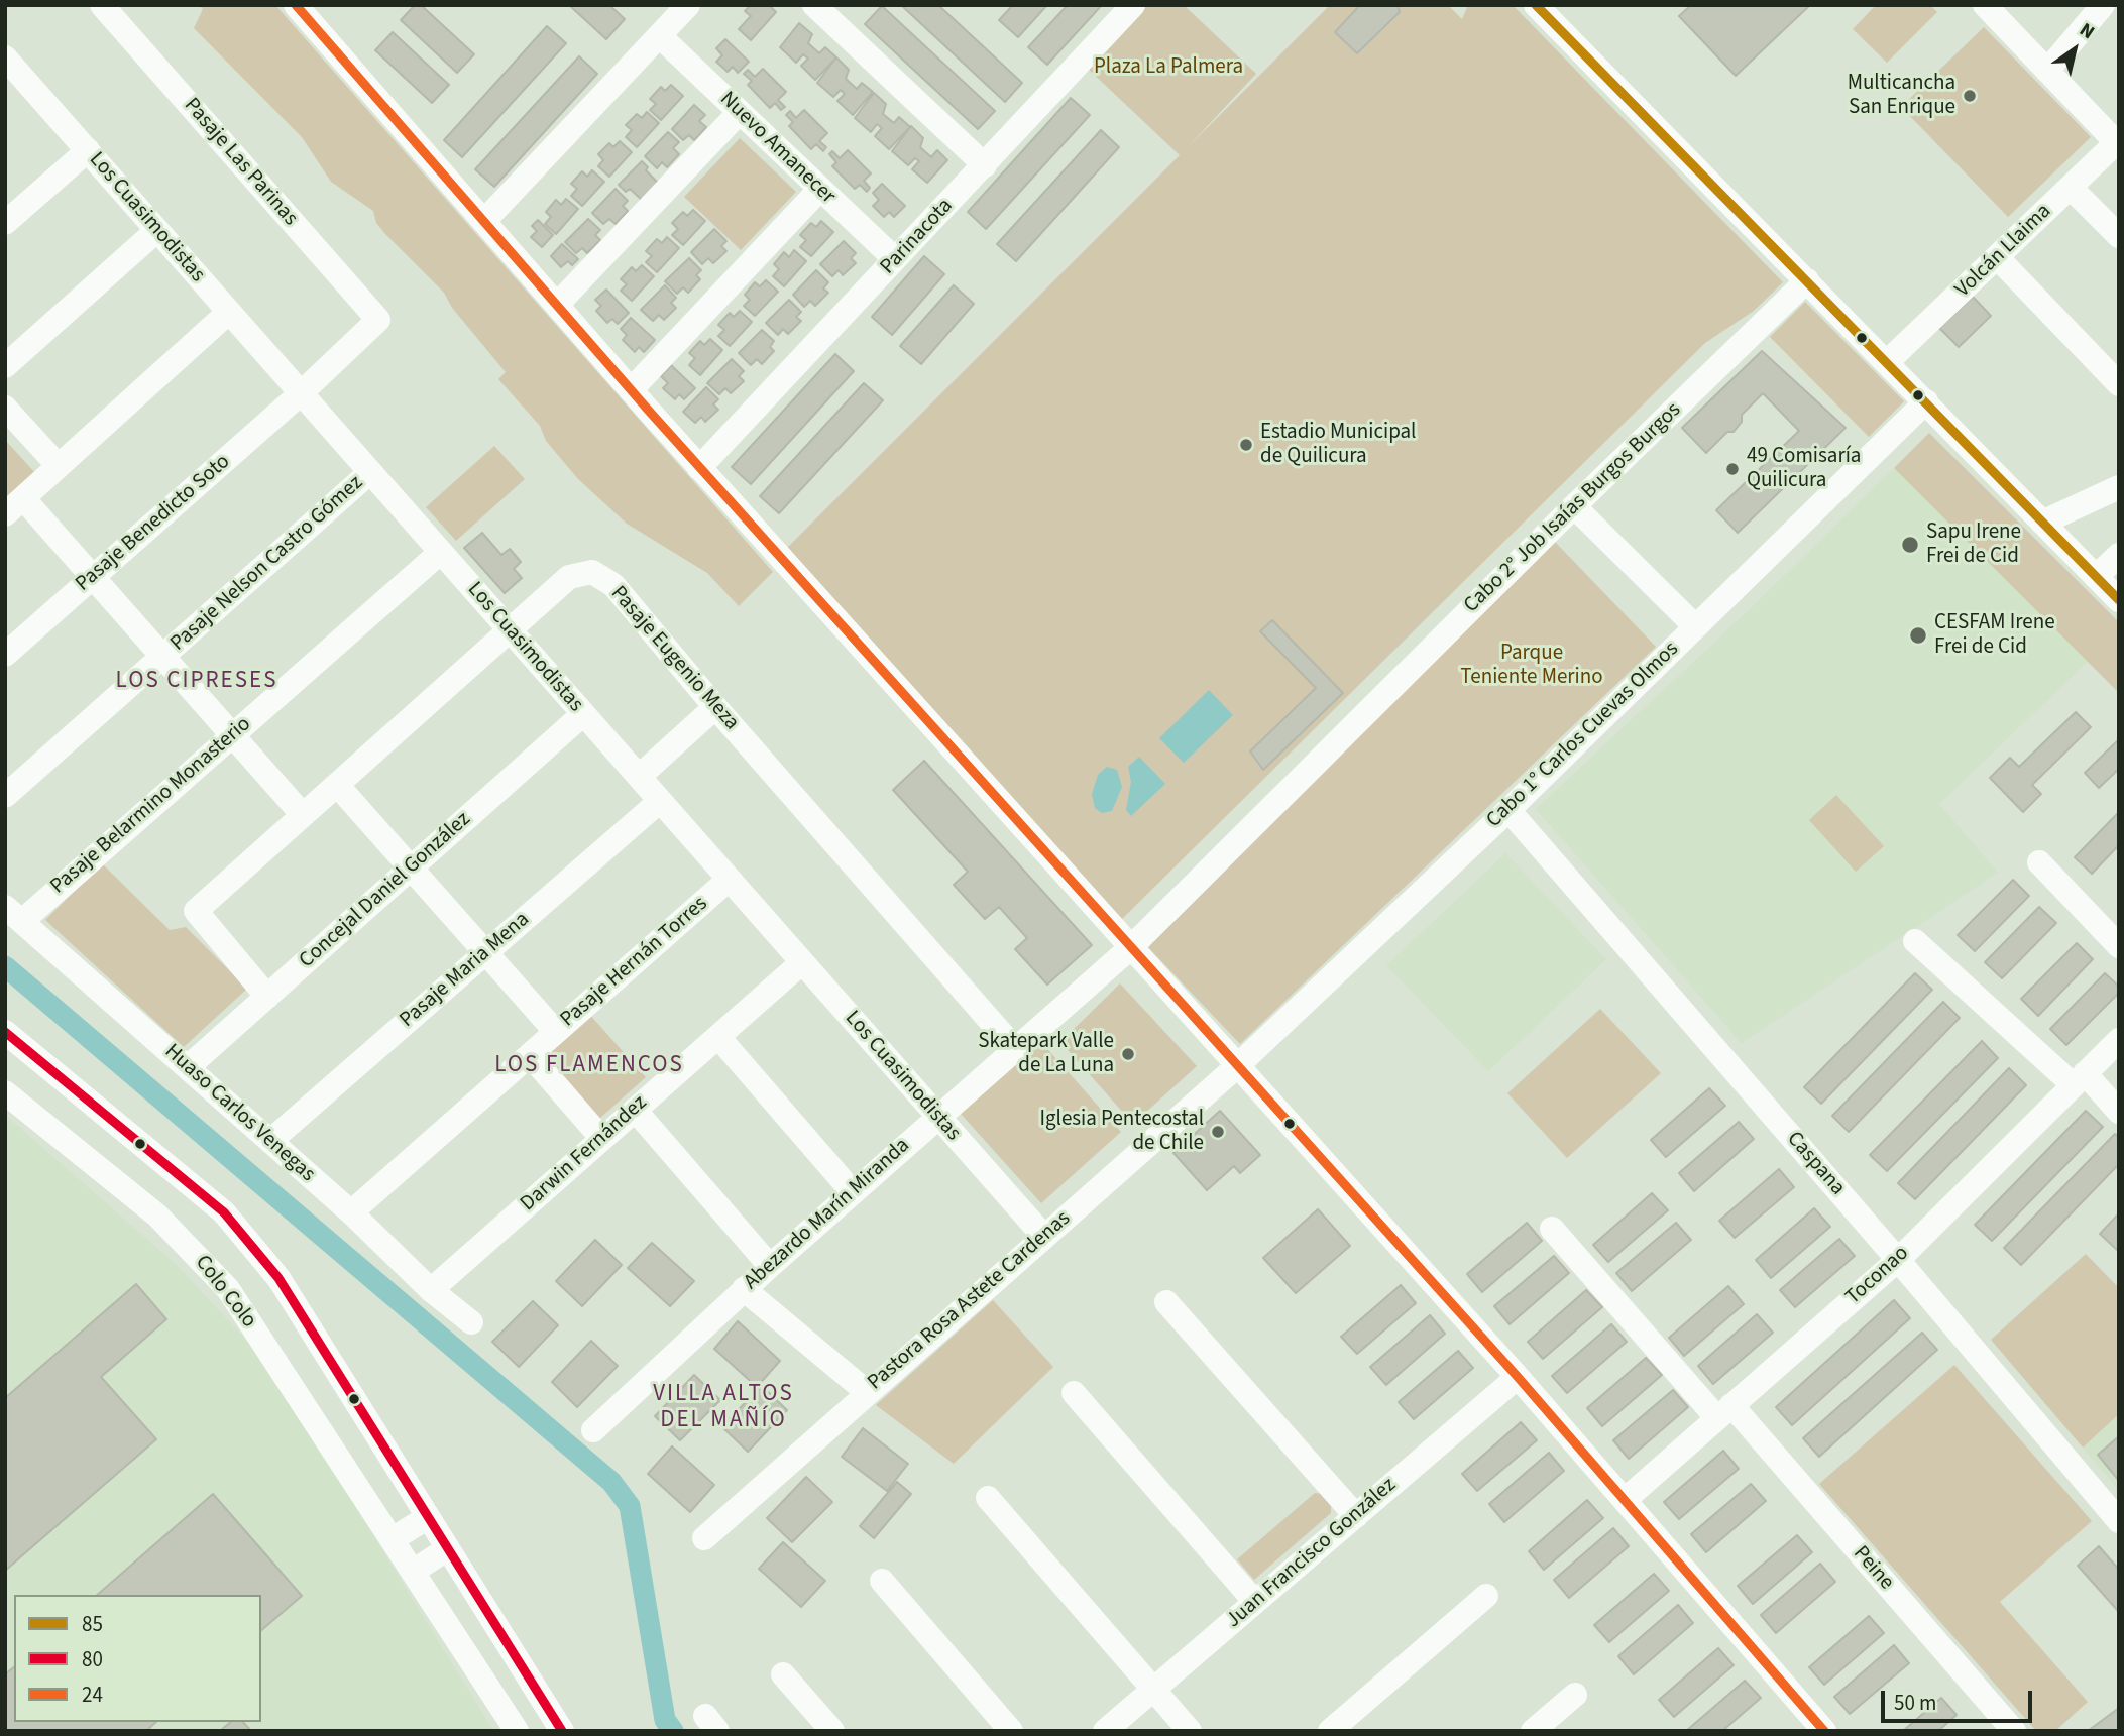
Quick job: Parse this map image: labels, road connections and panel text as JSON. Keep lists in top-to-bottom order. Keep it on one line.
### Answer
{"streets":{"street":["Nuevo Amanecer","Pasaje Las Parinas","Los Cuasimodistas","Parinacota","Volcán Llaima","Cabo 2° Job Isaías Burgos Burgos","Pasaje Benedicto Soto","Pasaje Nelson Castro Gómez","Pasaje Eugenio Meza","Cabo 1° Carlos Cuevas Olmos","Pasaje Belarmino Monasterio","Concejal Daniel González","Pasaje Hernán Torres","Pasaje Maria Mena","Huaso Carlos Venegas","Darwin Fernández","Caspana","Abezardo Marín Miranda","Toconao","Colo Colo","Pastora Rosa Astete Cardenas","Juan Francisco González","Peine"]},"crossings":[["Nuevo Amanecer","Parinacota"],["Pasaje Las Parinas","Pasaje Benedicto Soto"],["Los Cuasimodistas","Pasaje Benedicto Soto"],["Los Cuasimodistas","Pasaje Nelson Castro Gómez"],["Los Cuasimodistas","Pasaje Eugenio Meza"],["Los Cuasimodistas","Pasaje Belarmino Monasterio"],["Los Cuasimodistas","Concejal Daniel González"],["Los Cuasimodistas","Pasaje Hernán Torres"],["Los Cuasimodistas","Pasaje Maria Mena"],["Los Cuasimodistas","Darwin Fernández"],["Los Cuasimodistas","Abezardo Marín Miranda"],["Los Cuasimodistas","Pastora Rosa Astete Cardenas"],["Cabo 2° Job Isaías Burgos Burgos","Abezardo Marín Miranda"],["Pasaje Eugenio Meza","Concejal Daniel González"],["Pasaje Eugenio Meza","Abezardo Marín Miranda"],["Cabo 1° Carlos Cuevas Olmos","Caspana"],["Cabo 1° Carlos Cuevas Olmos","Pastora Rosa Astete Cardenas"],["Pasaje Belarmino Monasterio","Huaso Carlos Venegas"],["Concejal Daniel González","Huaso Carlos Venegas"],["Pasaje Hernán Torres","Huaso Carlos Venegas"],["Pasaje Maria Mena","Huaso Carlos Venegas"],["Huaso Carlos Venegas","Darwin Fernández"],["Caspana","Toconao"],["Toconao","Peine"]],"districts":["LOS CIPRESES","LOS FLAMENCOS","VILLA ALTOS DEL MAÑÍO"],"parks":["Plaza La Palmera","Parque Teniente Merino"],"places":["Multicancha San Enrique","Estadio Municipal de Quilicura","49 Comisaría Quilicura","Sapu Irene Frei de Cid","CESFAM Irene Frei de Cid","Skatepark Valle de La Luna","Iglesia Pentecostal de Chile"],"lines":["transit line 85","transit line 24","transit line 80"],"legend":["85","80","24"],"scale_bar":"50 m","north":"top right"}
